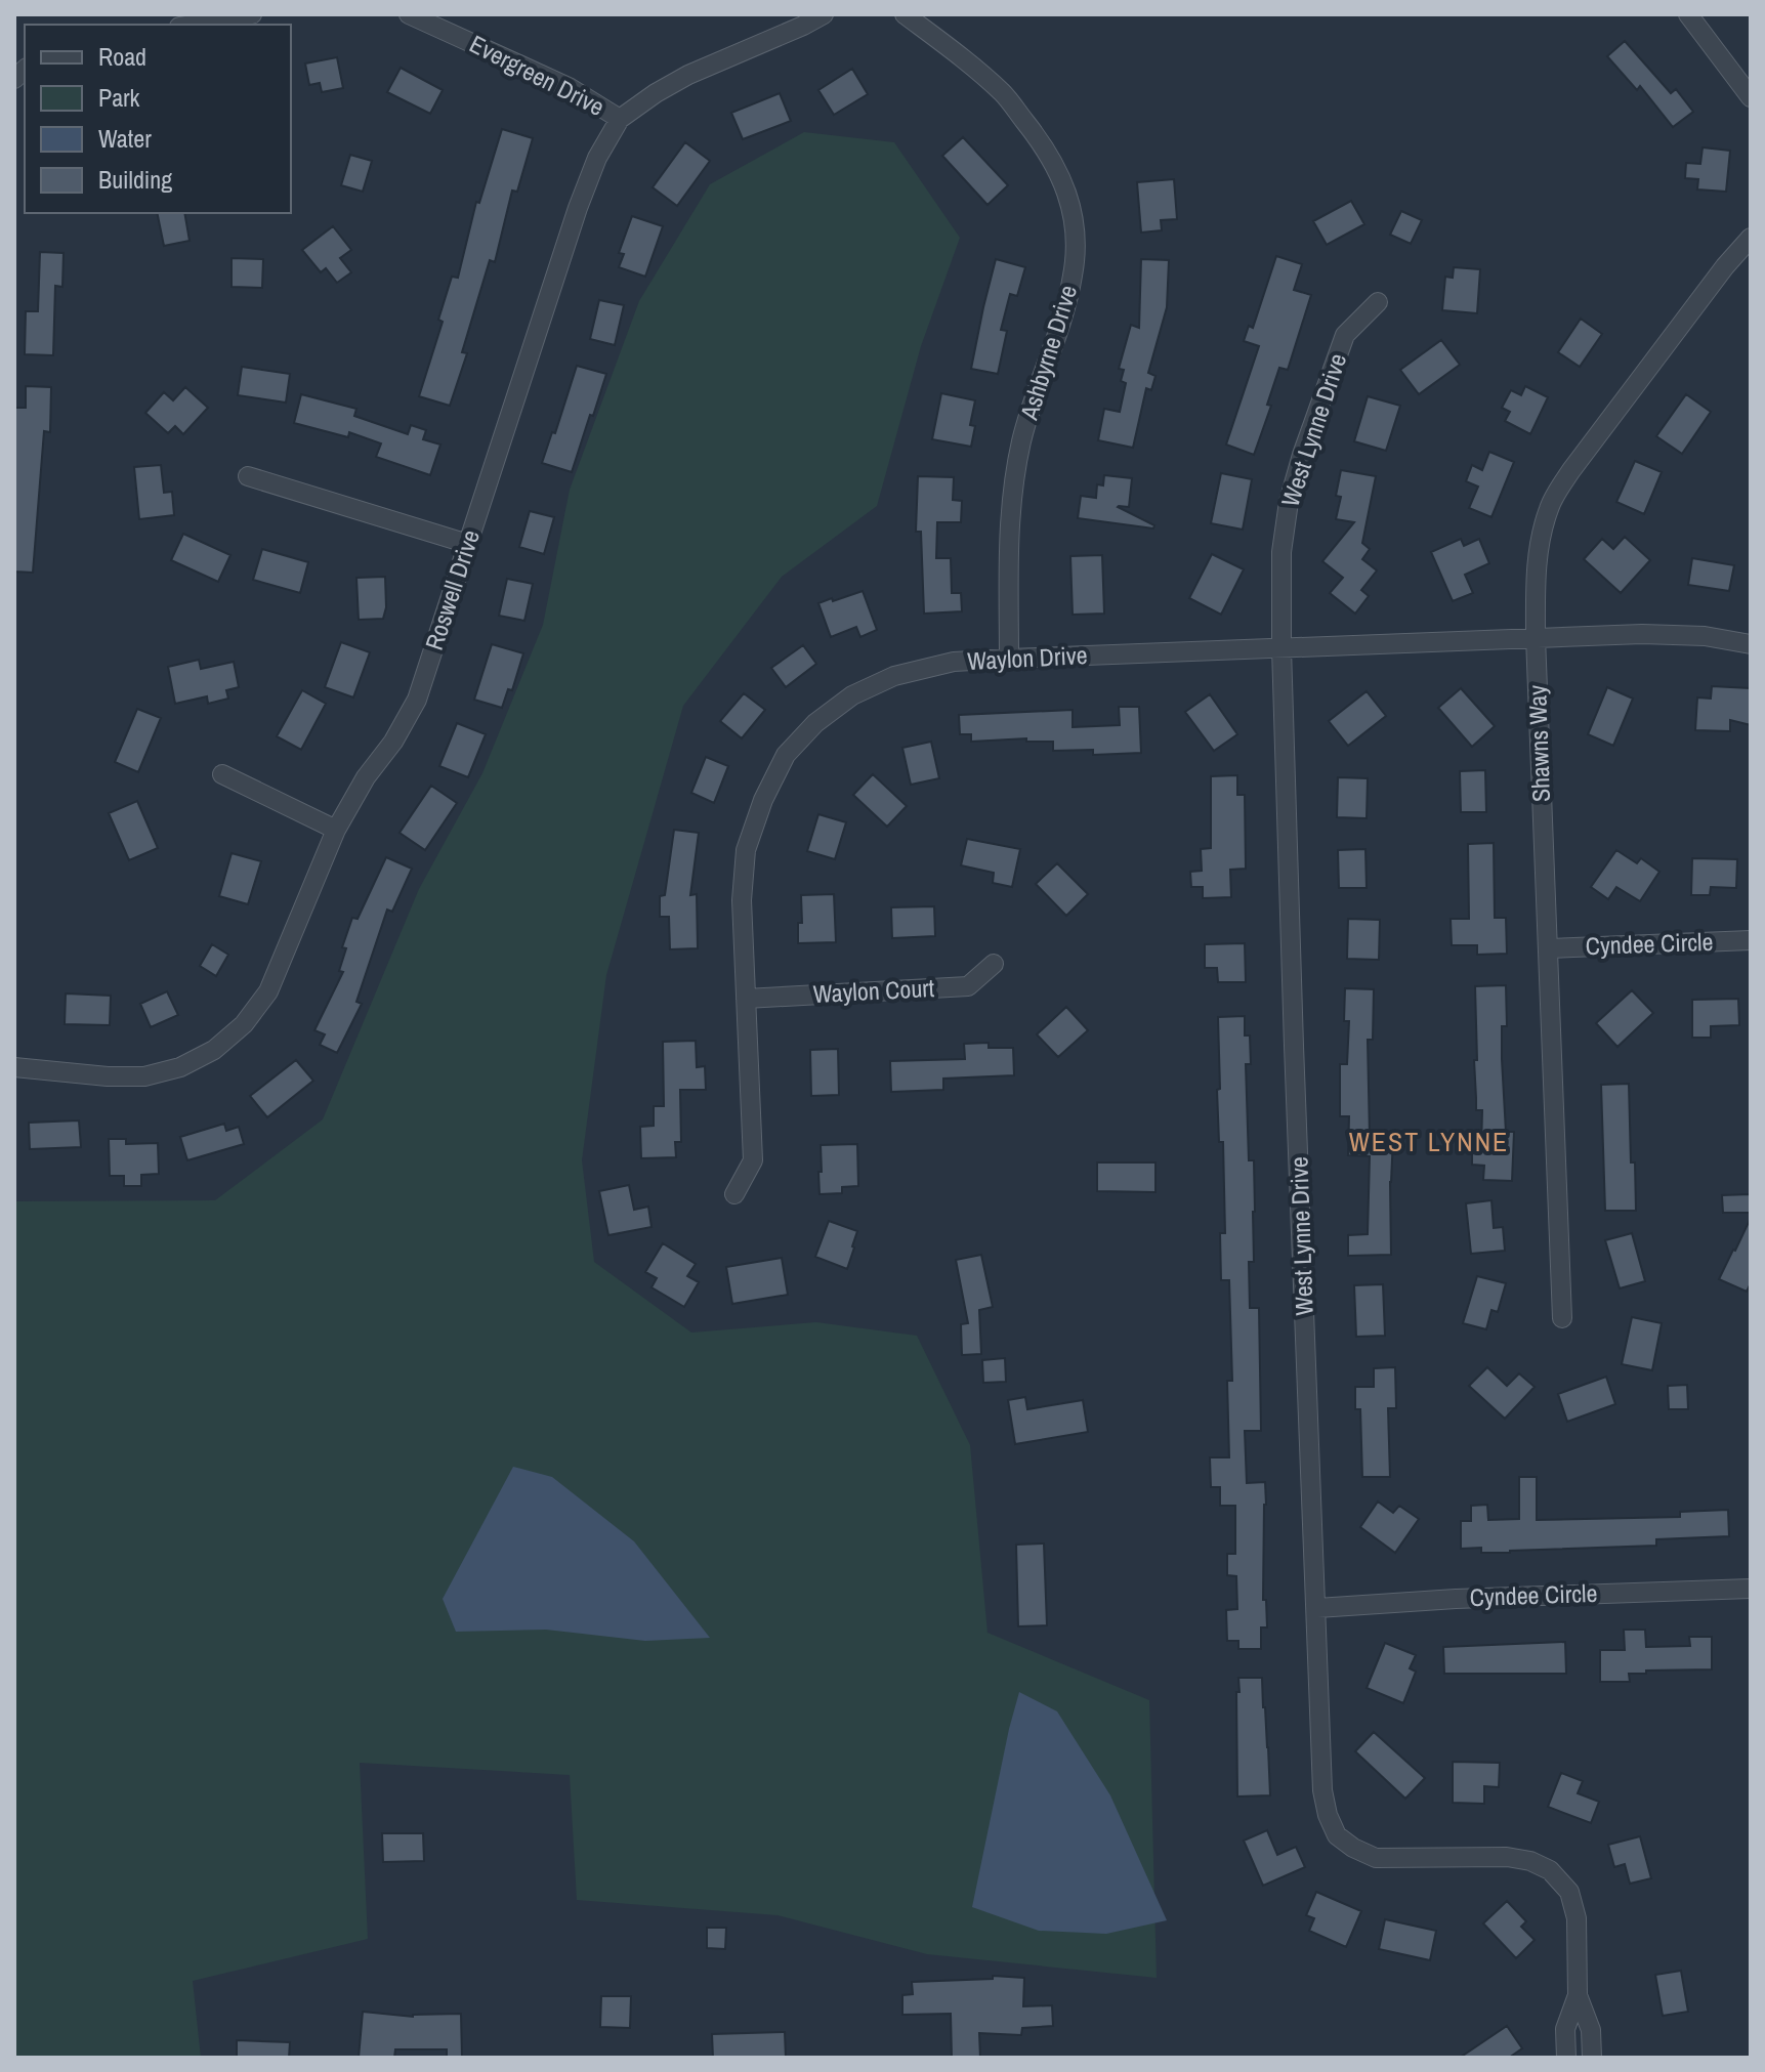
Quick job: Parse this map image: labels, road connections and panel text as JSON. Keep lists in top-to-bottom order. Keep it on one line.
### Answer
{"streets":{"street":["Evergreen Drive","Ashbyrne Drive","West Lynne Drive","Roswell Drive","Waylon Drive","Shawns Way","Cyndee Circle","Waylon Court"]},"crossings":[["Evergreen Drive","Roswell Drive"],["Ashbyrne Drive","Waylon Drive"],["West Lynne Drive","Waylon Drive"],["West Lynne Drive","Cyndee Circle"],["Waylon Drive","Shawns Way"],["Waylon Drive","Waylon Court"],["Shawns Way","Cyndee Circle"]],"districts":["WEST LYNNE"],"legend":["Road","Park","Water","Building"]}
